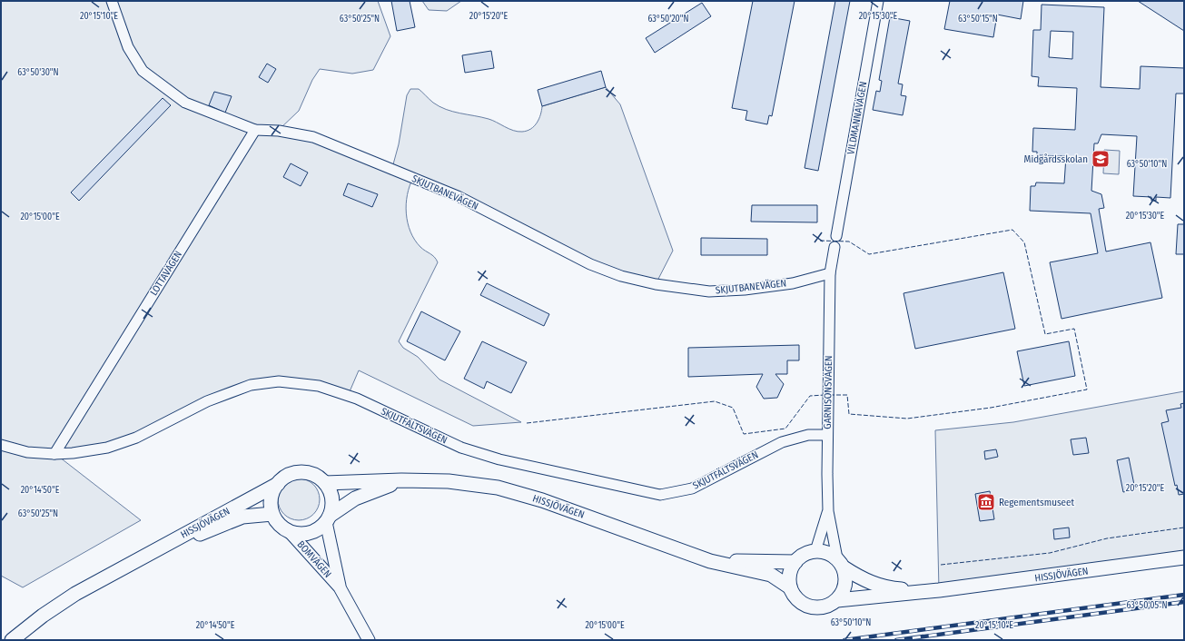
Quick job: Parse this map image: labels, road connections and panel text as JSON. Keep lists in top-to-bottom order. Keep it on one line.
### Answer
{"streets":{"main road":["HISSJÖVÄGEN"],"street":["VILDMANNAVÄGEN","SKJUTBANEVÄGEN","LOTTAVÄGEN","GARNISONSVÄGEN","SKJUTFÄLTSVÄGEN","BOMVÄGEN"]},"crossings":[["SKJUTBANEVÄGEN","LOTTAVÄGEN"],["SKJUTBANEVÄGEN","GARNISONSVÄGEN"],["LOTTAVÄGEN","SKJUTFÄLTSVÄGEN"],["GARNISONSVÄGEN","SKJUTFÄLTSVÄGEN"],["GARNISONSVÄGEN","HISSJÖVÄGEN"],["HISSJÖVÄGEN","BOMVÄGEN"]],"places":{"school or university":["Midgårdsskolan"],"museum":["Regementsmuseet"]},"coordinates":["20°15'10\"E","20°15'20\"E","20°15'30\"E","63°50'25\"N","63°50'20\"N","63°50'15\"N","63°50'30\"N","63°50'10\"N","20°15'00\"E","20°14'50\"E","63°50'05\"N"]}
